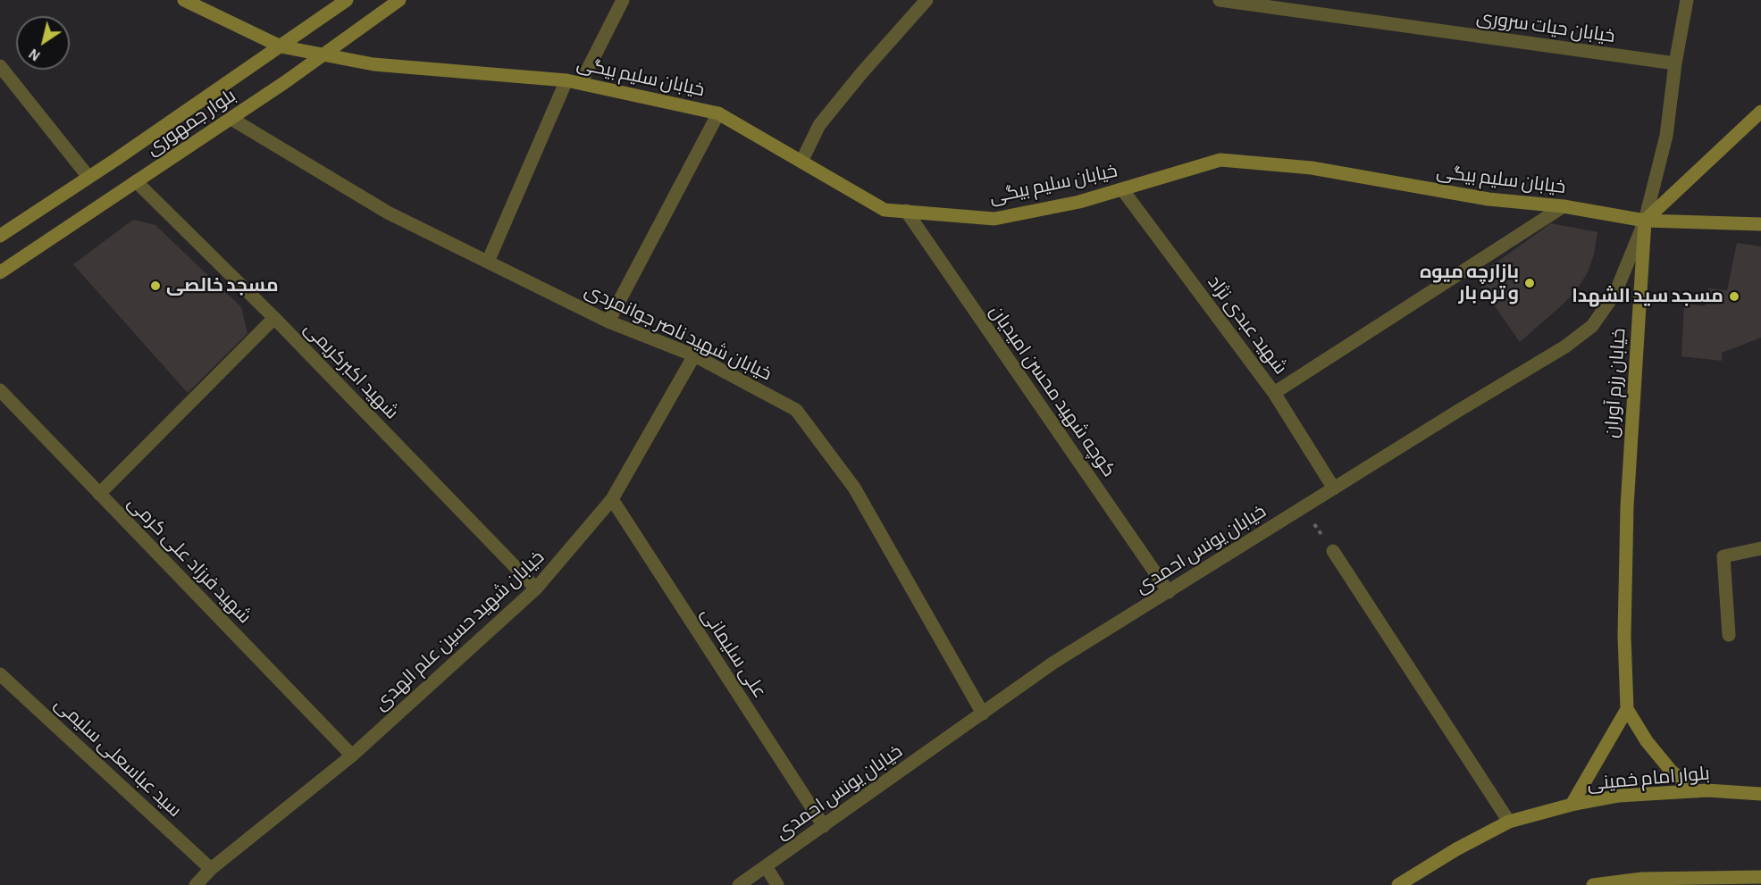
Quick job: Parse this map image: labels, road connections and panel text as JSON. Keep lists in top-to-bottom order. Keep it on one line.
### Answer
{"streets":{"street":["خیابان حیات سروری","خیابان سلیم بیگی","بلوار جمهوری","شهید عبدی نژاد","خیابان شهید ناصر جوانمردی","شهید اکبرکریمی","خیابان رزم آوران","کوچه شهید محسن امیدیان","خیابان یونس احمدی","شهید فرزاد علی کرمی","خیابان شهید حسین علم الهدی","علی سلیمانی","سید عباسعلی سلیمی","بلوار امام خمینی"]},"crossings":[["خیابان حیات سروری","خیابان رزم آوران"],["خیابان سلیم بیگی","بلوار جمهوری"],["خیابان سلیم بیگی","شهید عبدی نژاد"],["خیابان سلیم بیگی","خیابان رزم آوران"],["خیابان سلیم بیگی","کوچه شهید محسن امیدیان"],["خیابان سلیم بیگی","خیابان یونس احمدی"],["بلوار جمهوری","خیابان شهید ناصر جوانمردی"],["بلوار جمهوری","شهید اکبرکریمی"],["شهید عبدی نژاد","خیابان یونس احمدی"],["خیابان شهید ناصر جوانمردی","خیابان یونس احمدی"],["خیابان شهید ناصر جوانمردی","خیابان شهید حسین علم الهدی"],["شهید اکبرکریمی","خیابان شهید حسین علم الهدی"],["خیابان رزم آوران","خیابان یونس احمدی"],["خیابان رزم آوران","بلوار امام خمینی"],["کوچه شهید محسن امیدیان","خیابان یونس احمدی"],["خیابان یونس احمدی","علی سلیمانی"],["شهید فرزاد علی کرمی","خیابان شهید حسین علم الهدی"],["خیابان شهید حسین علم الهدی","علی سلیمانی"],["خیابان شهید حسین علم الهدی","سید عباسعلی سلیمی"]],"places":["بازارچه میوه و تره بار","مسجد خالصی","مسجد سید الشهدا"],"north":"bottom left"}
